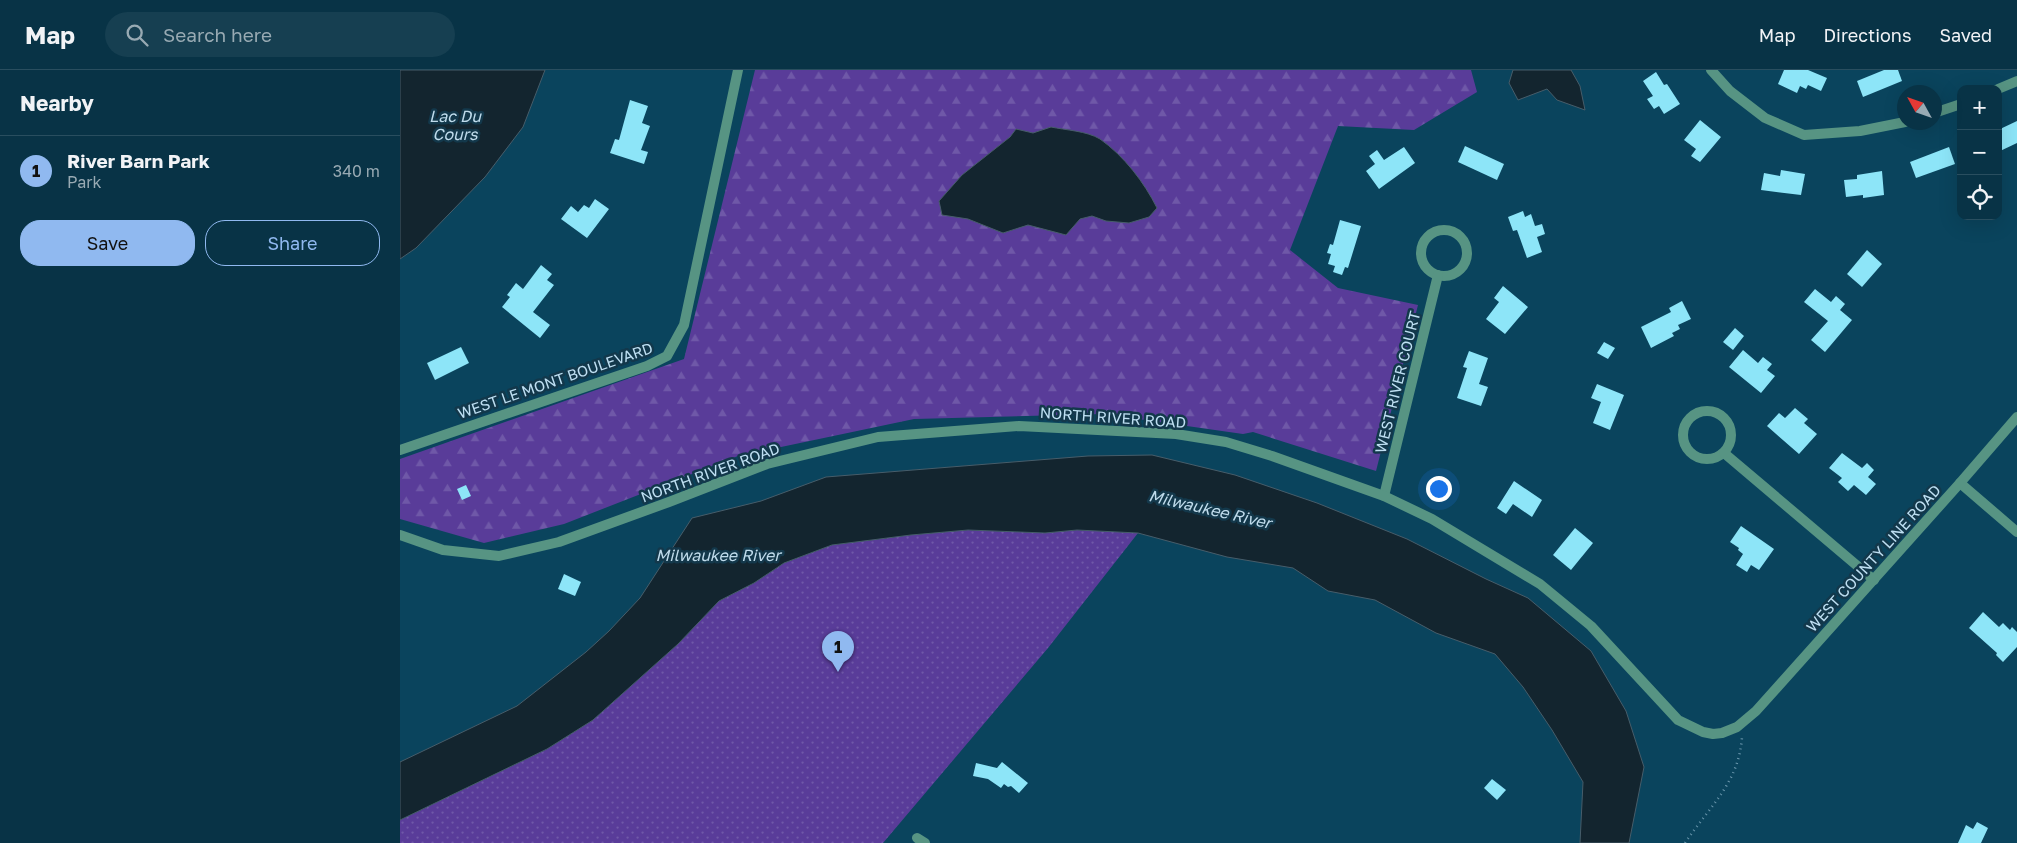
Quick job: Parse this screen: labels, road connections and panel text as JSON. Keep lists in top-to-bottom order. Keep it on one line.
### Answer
{"streets":{"street":["WEST LE MONT BOULEVARD","WEST RIVER COURT","NORTH RIVER ROAD","WEST COUNTY LINE ROAD"]},"crossings":[["WEST RIVER COURT","NORTH RIVER ROAD"],["NORTH RIVER ROAD","WEST COUNTY LINE ROAD"]],"water":["Lac Du Cours","Milwaukee River"],"north":"top left","page":{"header":"Map","search":"Search here","nav":["Map","Directions","Saved"],"heading":"Nearby","map_buttons":["+","−"],"list":[{"mark":"1","name":"River Barn Park","note":"Park","value":"340 m"}],"buttons":["Save","Share"],"pins":"1"}}
